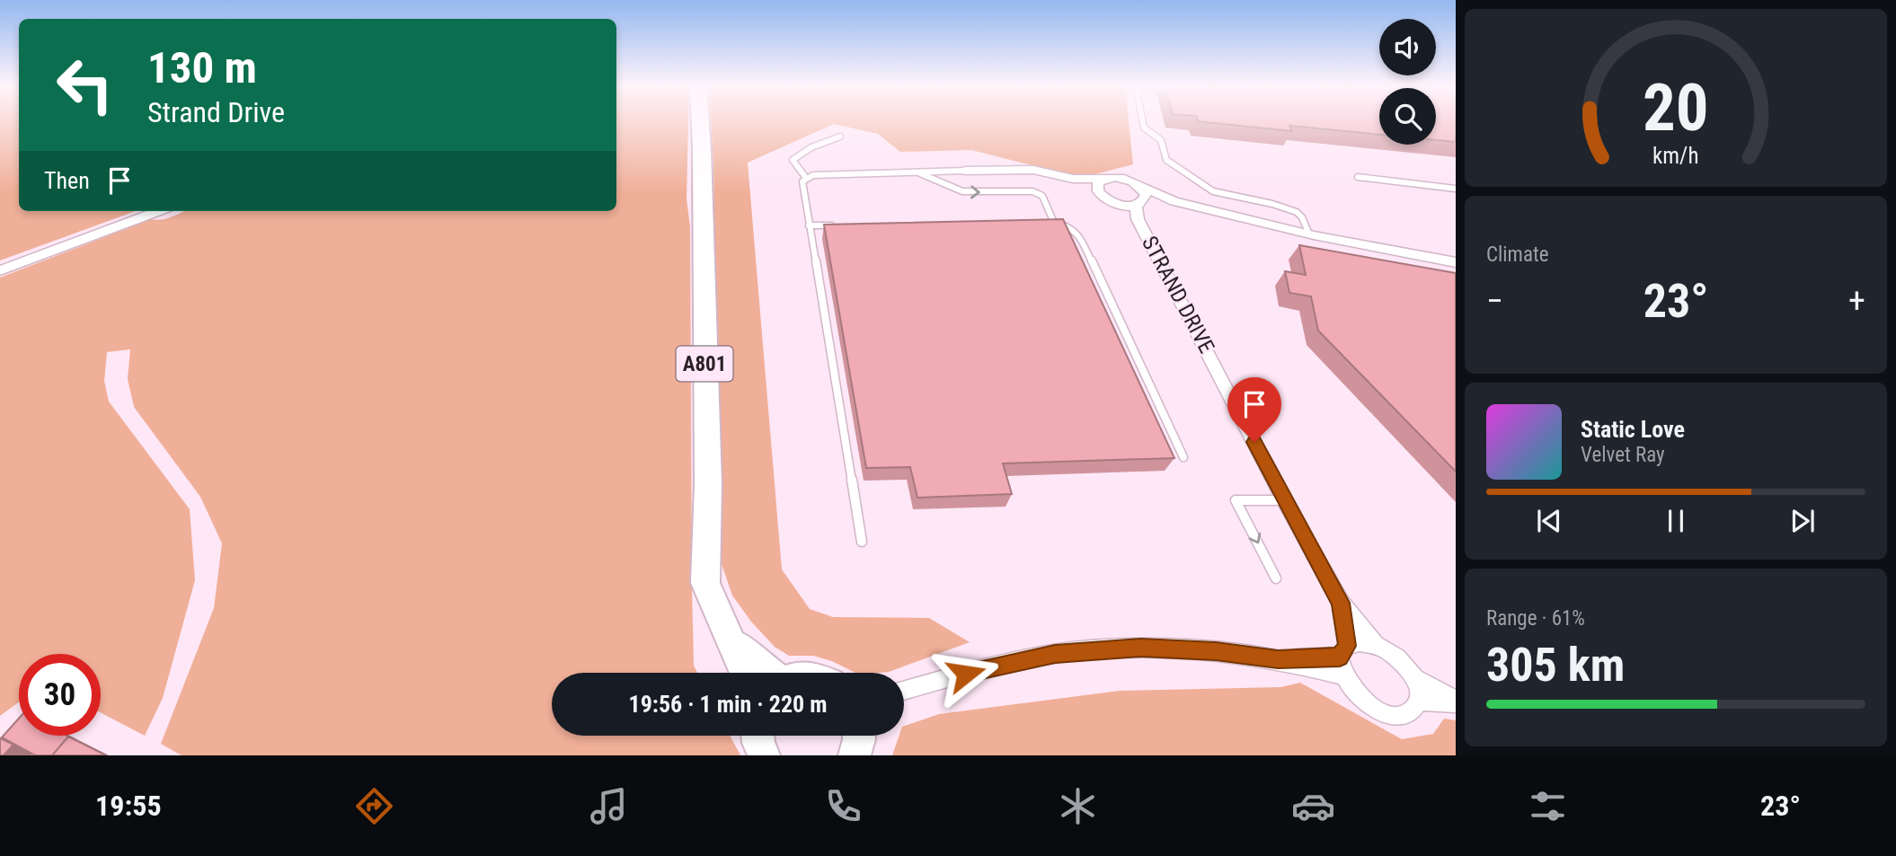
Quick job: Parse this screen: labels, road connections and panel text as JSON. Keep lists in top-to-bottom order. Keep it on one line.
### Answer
{"streets":{"main road":["A801"],"street":["STRAND DRIVE"]},"page":{"turn":["130 m","Strand Drive"],"then":"Then","tile":["Climate",["Range · 61%","305 km"]],"heat":["−","23°","+"],"song":["Static Love","Velvet Ray"],"limit":"30","trip":"19:56 · 1 min · 220 m","tabs":["19:55","23°"],"gauge":["20","km/h"]}}
